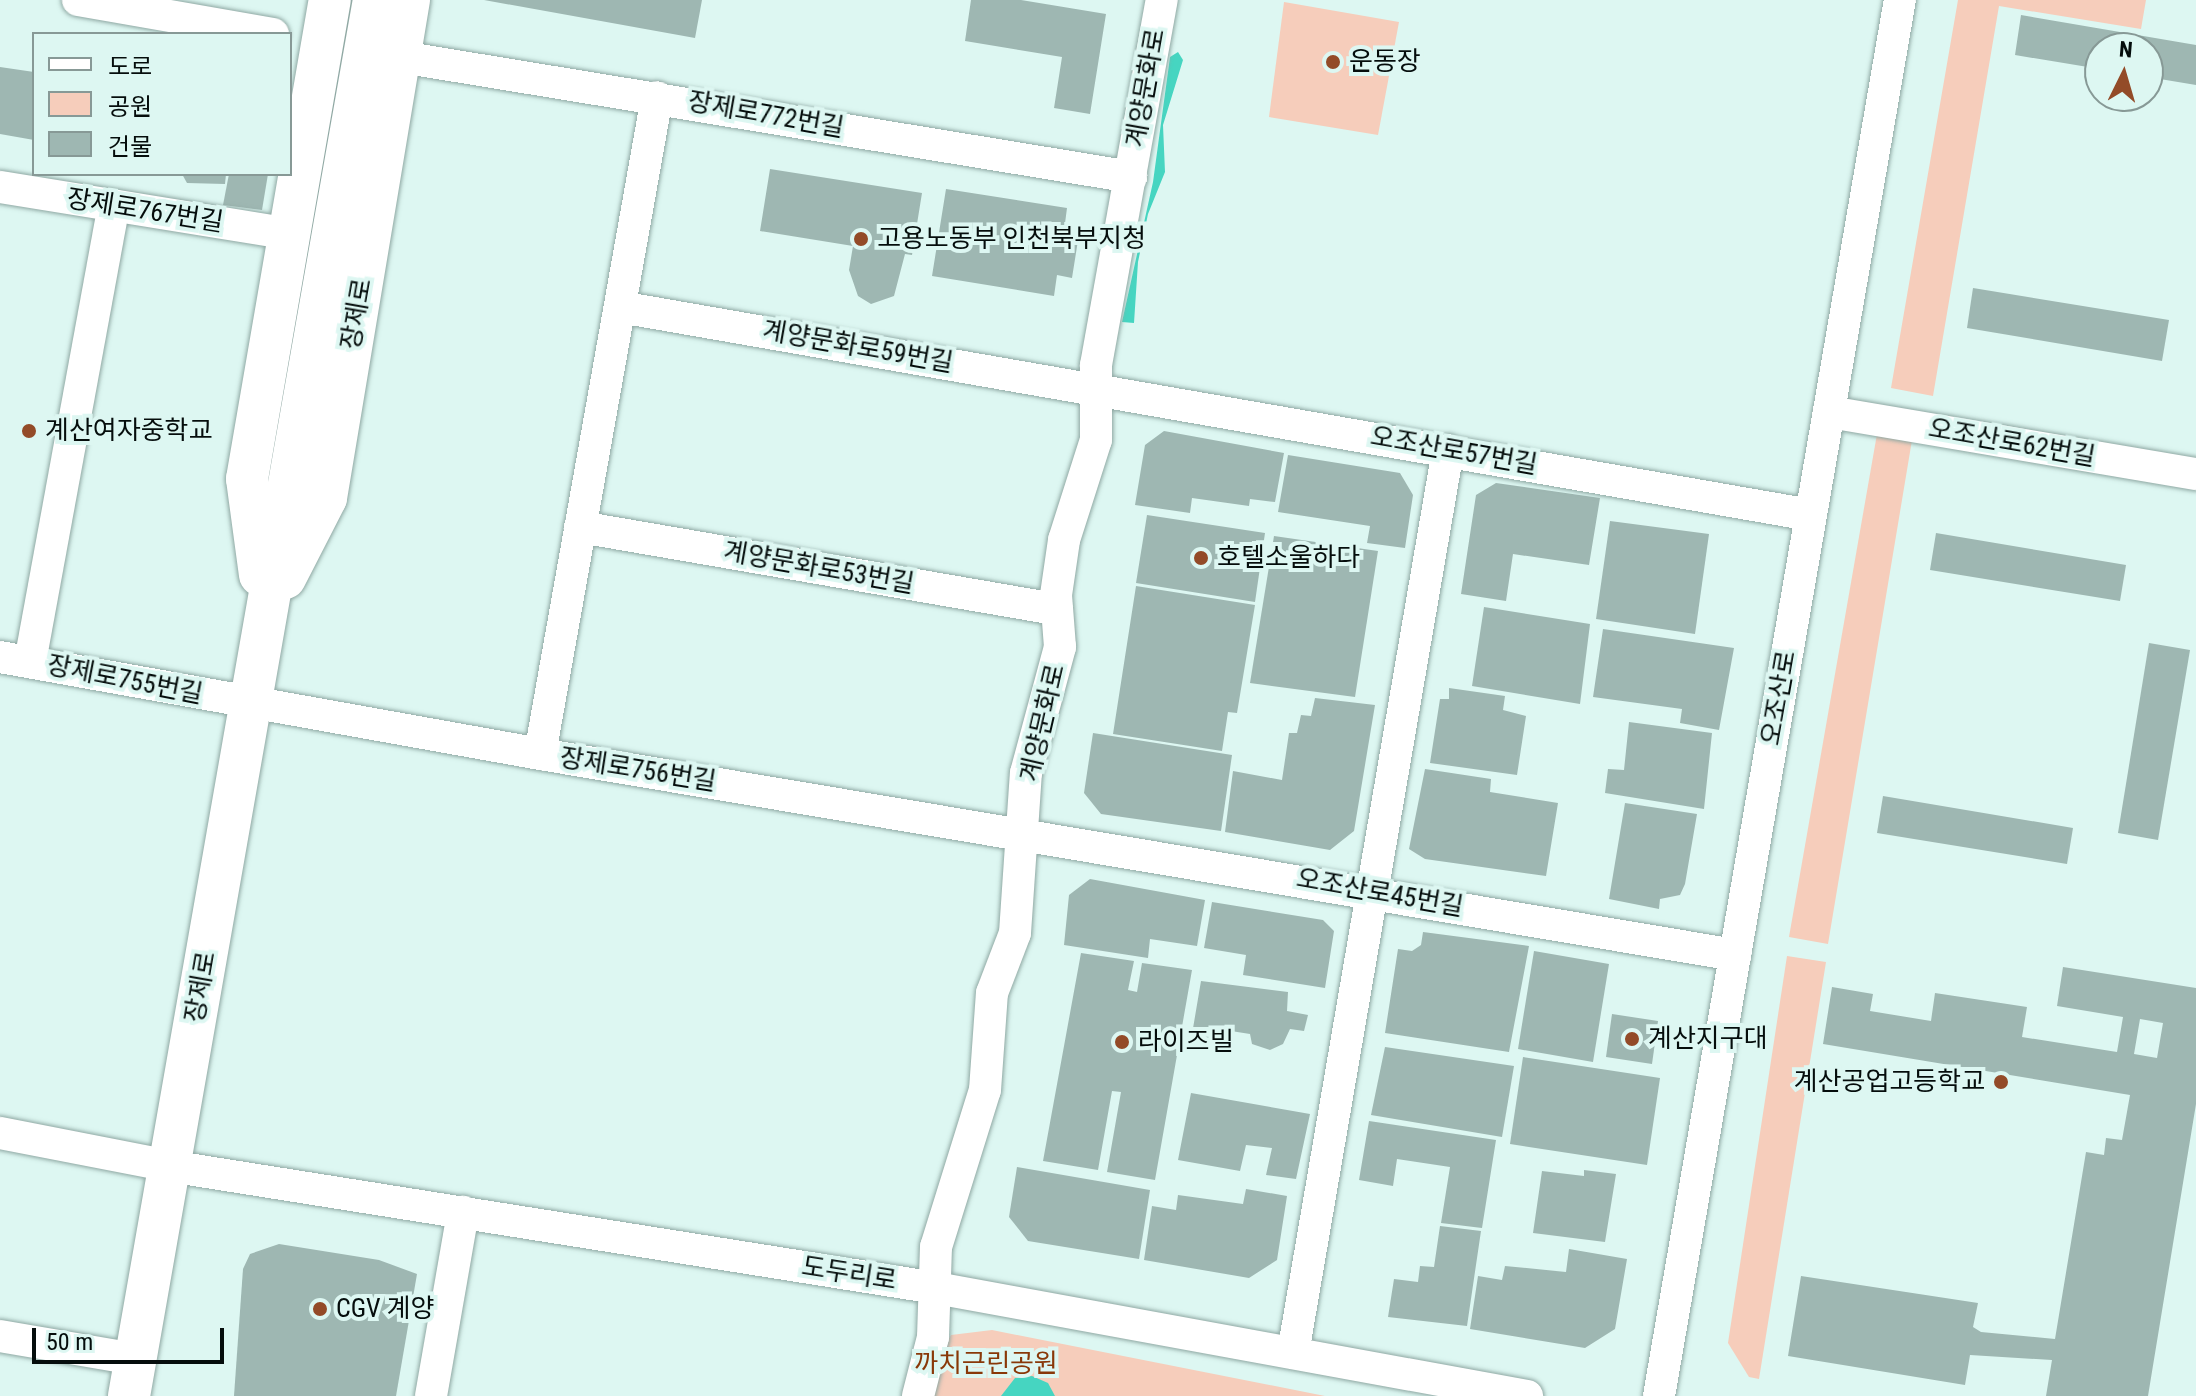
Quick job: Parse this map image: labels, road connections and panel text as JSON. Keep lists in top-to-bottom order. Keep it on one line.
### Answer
{"streets":{"main road":["장제로"],"street":["계양문화로","장제로772번길","장제로767번길","계양문화로59번길","오조산로62번길","오조산로57번길","계양문화로53번길","장제로755번길","오조산로","장제로756번길","오조산로45번길","도두리로"]},"crossings":[["계양문화로","장제로772번길"],["계양문화로","계양문화로59번길"],["계양문화로","오조산로57번길"],["계양문화로","계양문화로53번길"],["계양문화로","장제로756번길"],["계양문화로","오조산로45번길"],["계양문화로","도두리로"],["장제로772번길","장제로"],["장제로767번길","장제로"],["장제로","장제로755번길"],["장제로","장제로756번길"],["장제로","도두리로"],["계양문화로59번길","오조산로57번길"],["오조산로62번길","오조산로"],["오조산로57번길","오조산로"],["장제로755번길","장제로756번길"],["오조산로","오조산로45번길"],["장제로756번길","오조산로45번길"]],"parks":["까치근린공원"],"places":["운동장","고용노동부 인천북부지청","계산여자중학교","호텔소울하다","계산지구대","라이즈빌","계산공업고등학교","CGV 계양"],"legend":["도로","공원","건물"],"scale_bar":"50 m","north":"top"}
